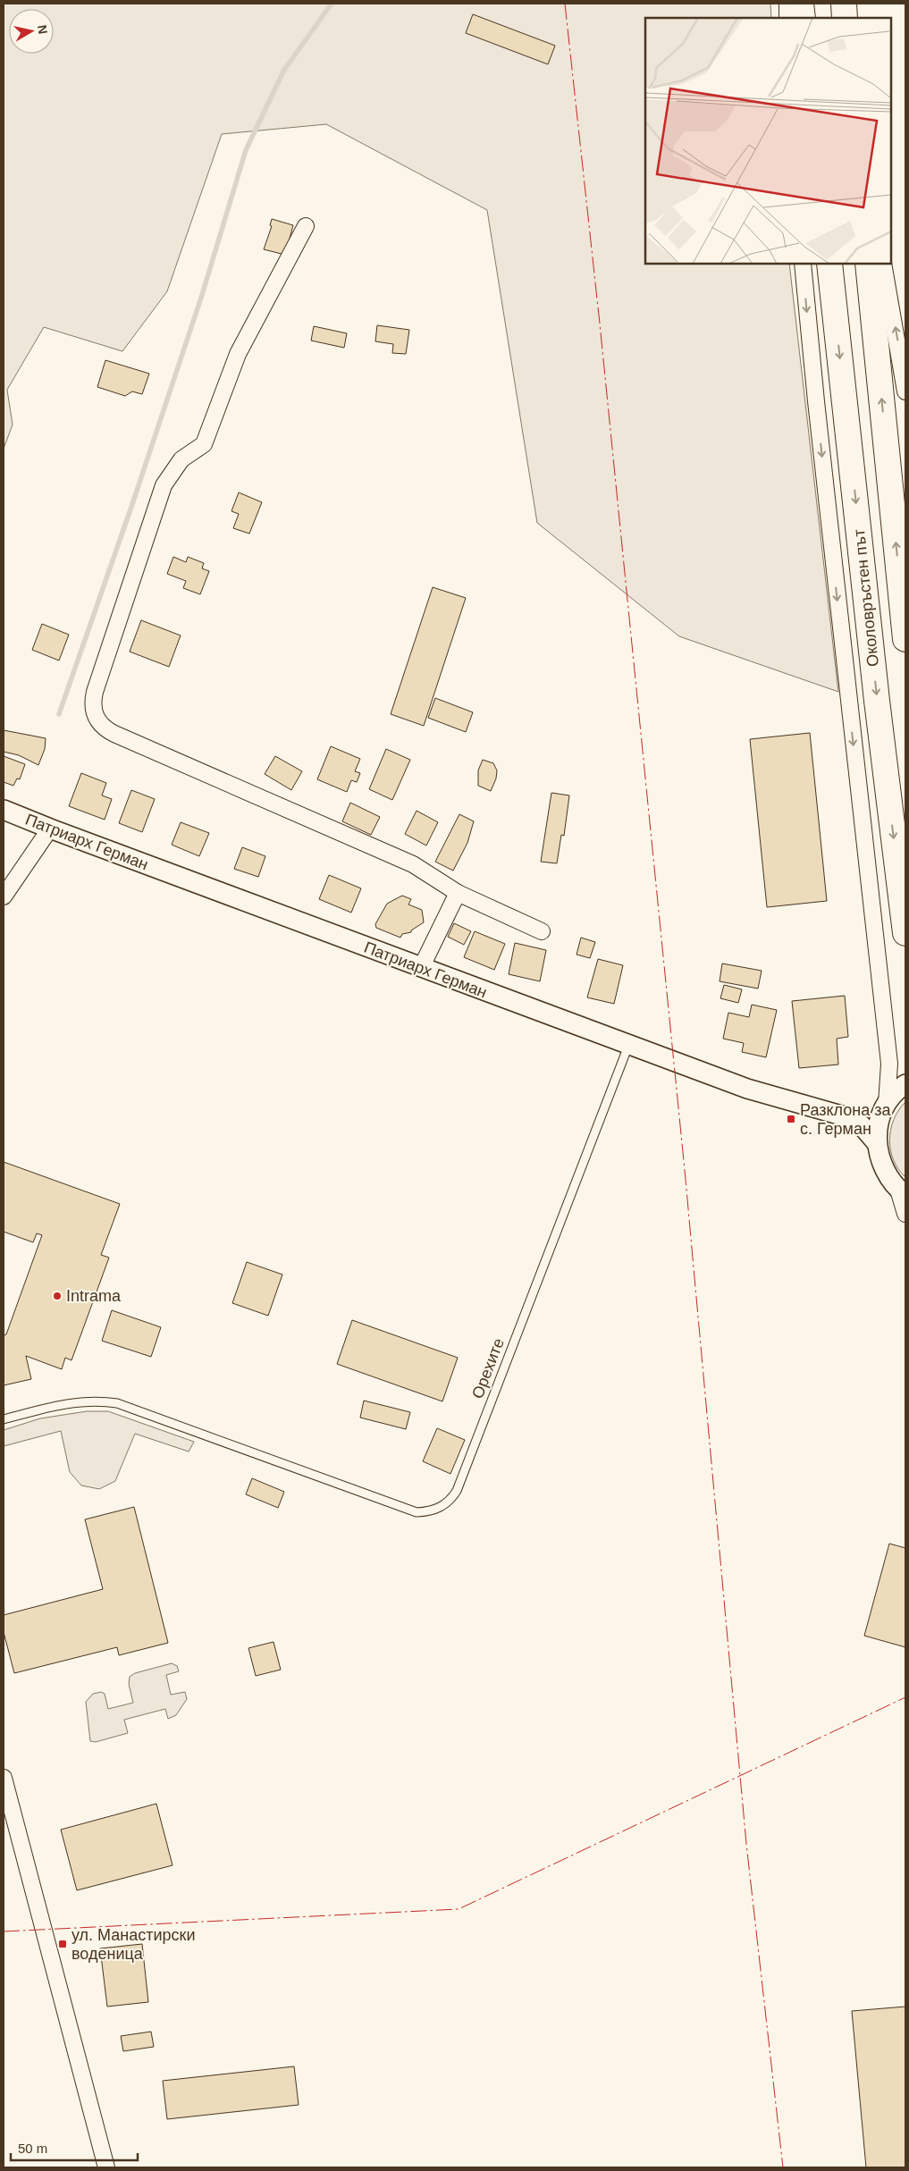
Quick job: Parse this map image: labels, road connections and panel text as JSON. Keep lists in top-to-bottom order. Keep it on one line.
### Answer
{"streets":{"highway":["Околовръстен път"],"street":["Патриарх Герман"],"lane":["Орехите"]},"crossings":[["Патриарх Герман","Орехите"]],"places":{"transit":["Разклона за с. Герман","ул. Манастирски воденица"],"other":["Intrama"]},"scale_bar":"50 m","north":"right"}
